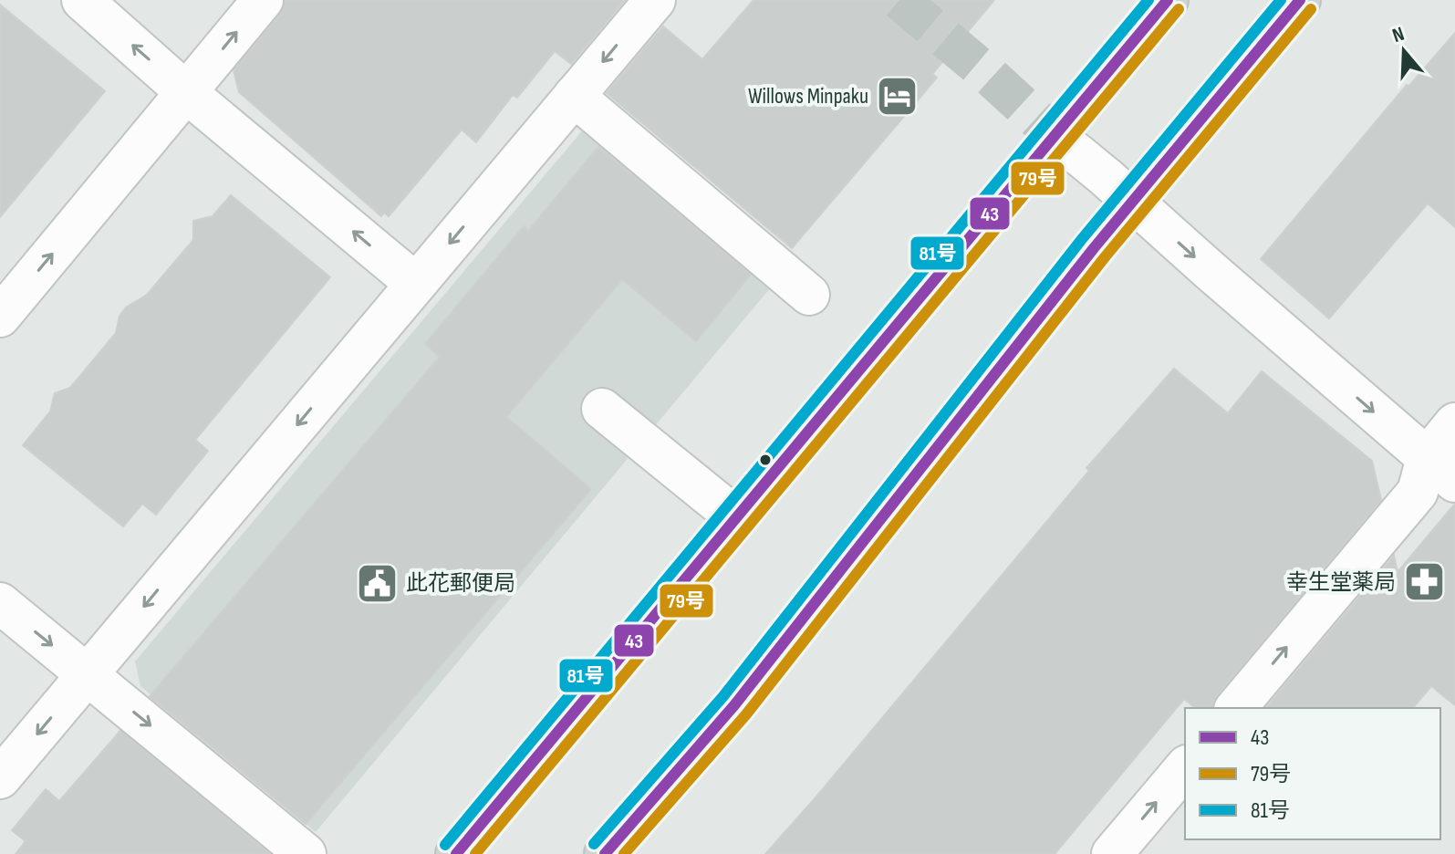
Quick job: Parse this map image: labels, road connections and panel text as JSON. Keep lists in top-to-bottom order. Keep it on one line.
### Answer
{"places":{"hotel":["Willows Minpaku"],"pharmacy":["幸生堂薬局"],"public building":["此花郵便局"]},"lines":["transit line 43","transit line 81号","transit line 79号"],"legend":["43","79号","81号"],"north":"top"}
